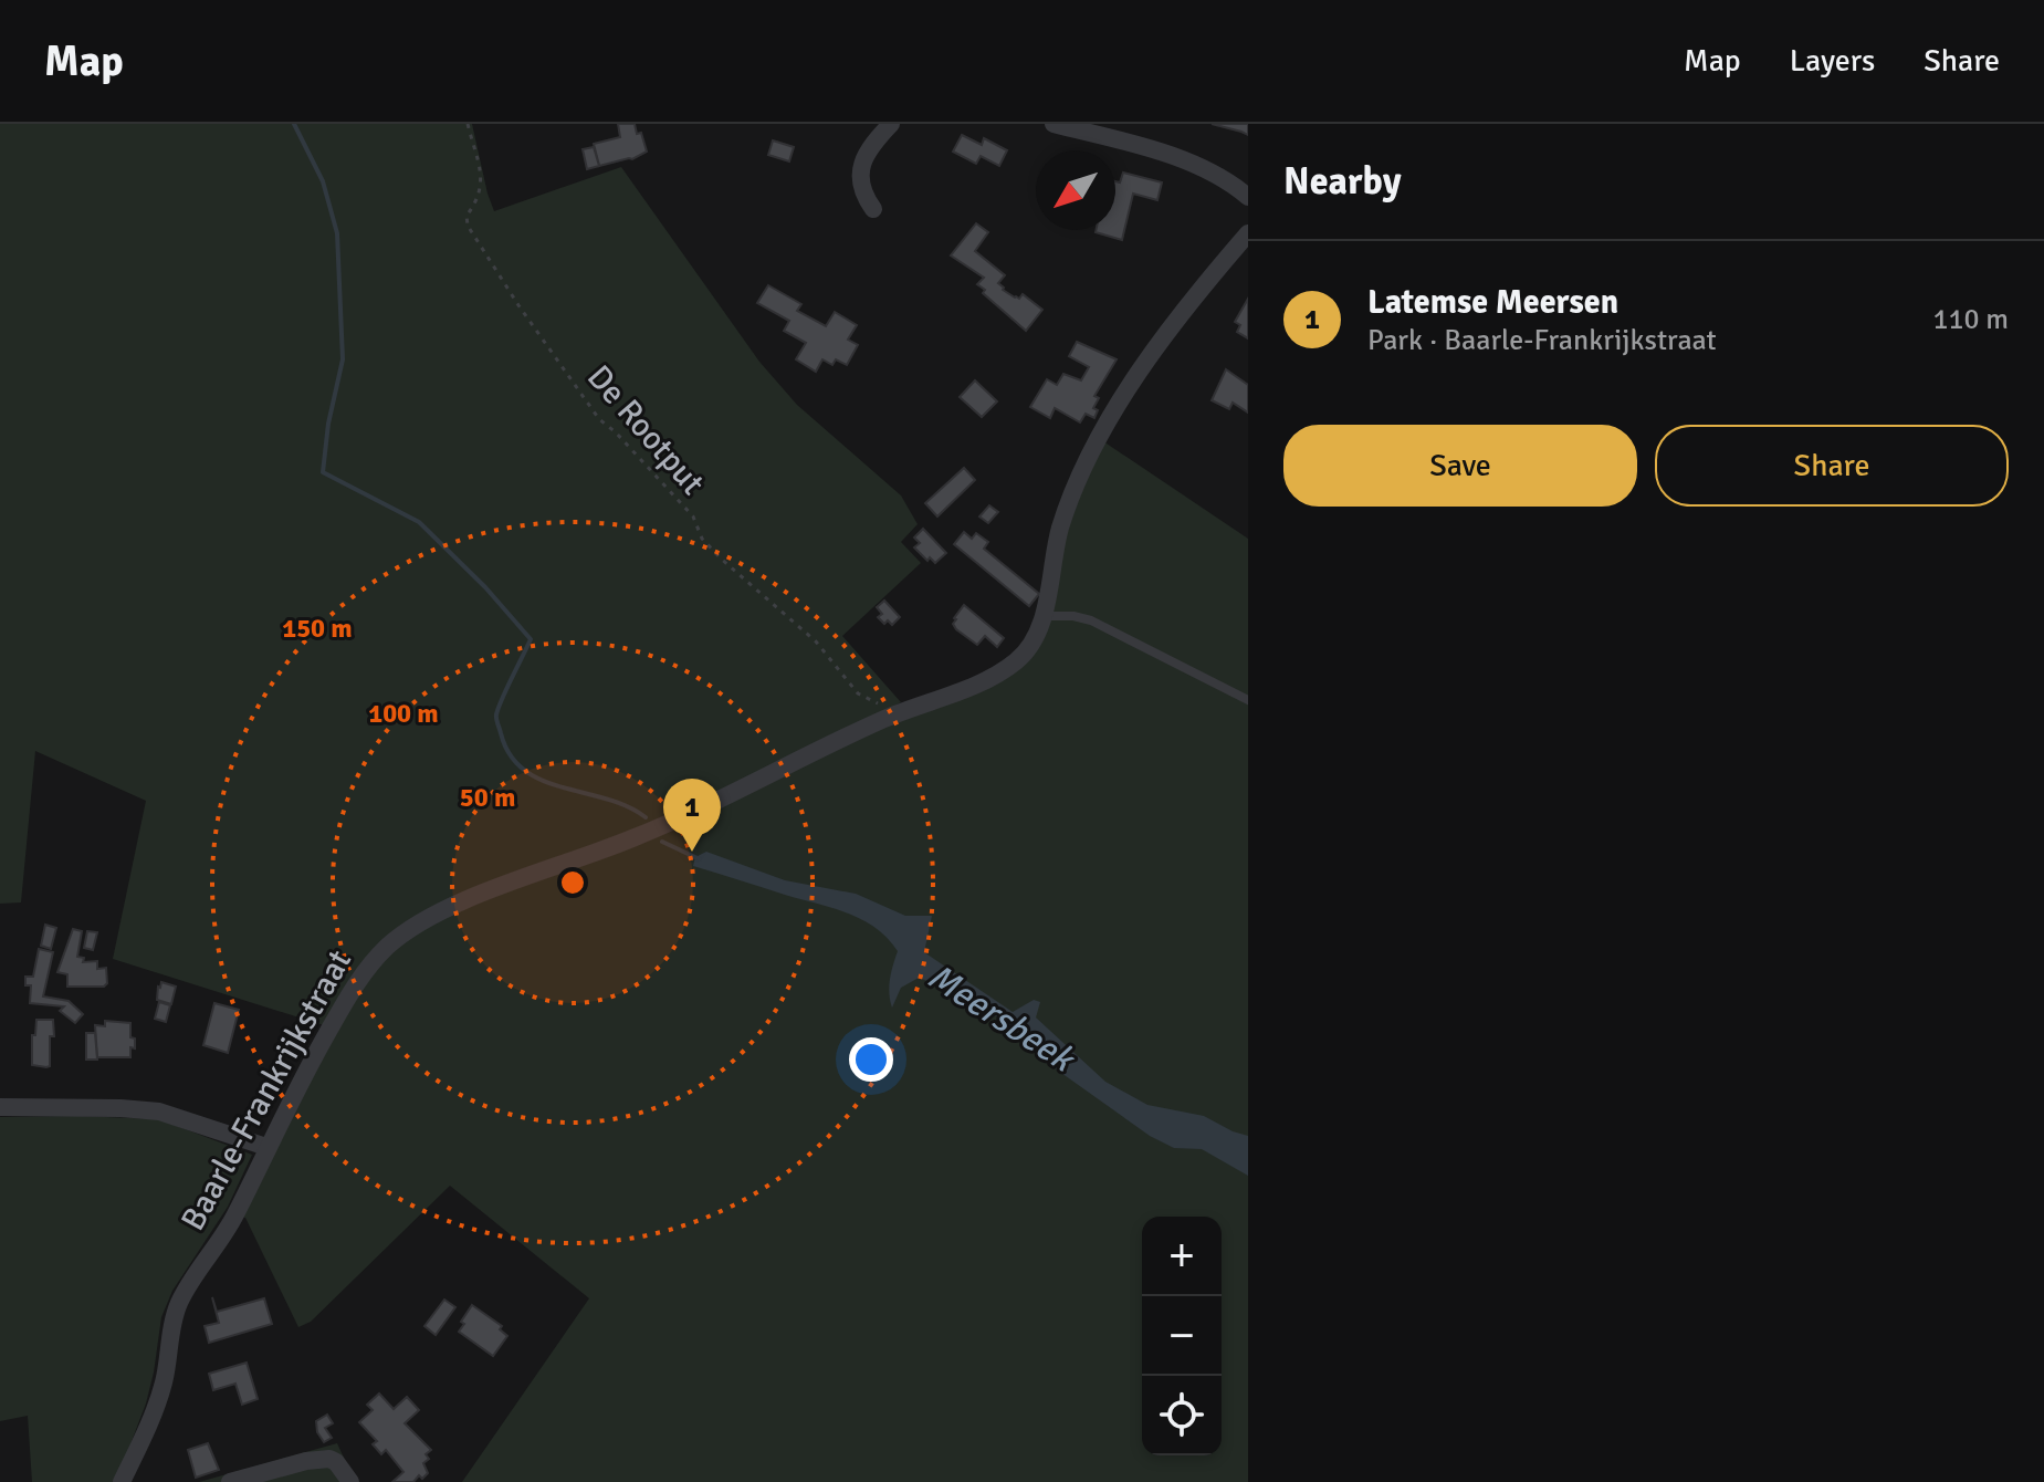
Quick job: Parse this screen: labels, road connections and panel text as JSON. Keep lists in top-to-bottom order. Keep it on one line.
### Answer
{"streets":{"street":["Baarle-Frankrijkstraat"],"path":["De Rootput"]},"crossings":[["De Rootput","Baarle-Frankrijkstraat"]],"water":["Meersbeek"],"north":"bottom left","page":{"header":"Map","nav":["Map","Layers","Share"],"heading":"Nearby","list":[{"mark":"1","name":"Latemse Meersen","note":"Park · Baarle-Frankrijkstraat","value":"110 m"}],"buttons":["Save","Share"],"pins":"1","map_buttons":["+","−"]},"rings":["150 m","100 m","50 m"]}
